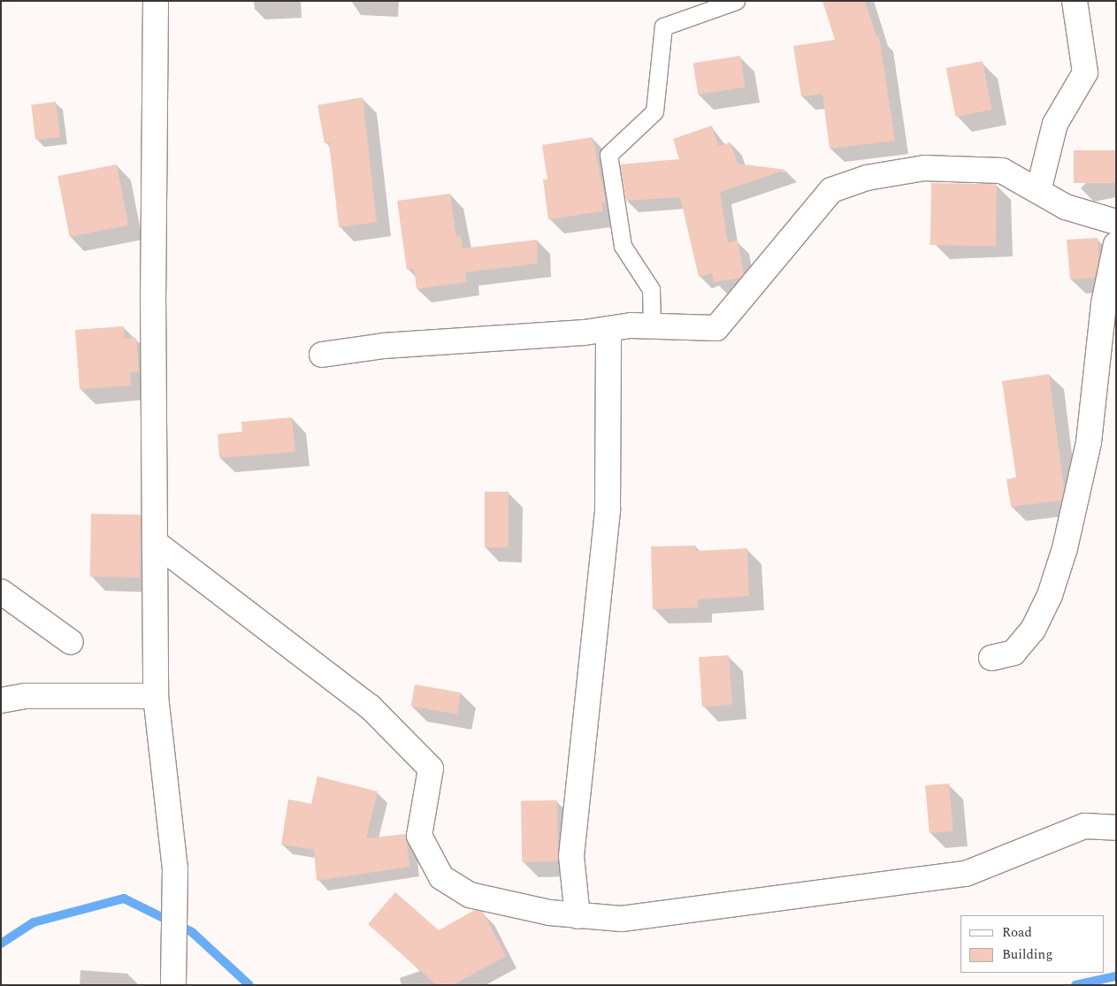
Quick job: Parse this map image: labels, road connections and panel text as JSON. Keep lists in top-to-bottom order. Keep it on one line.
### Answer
{"legend":["Road","Building"]}
